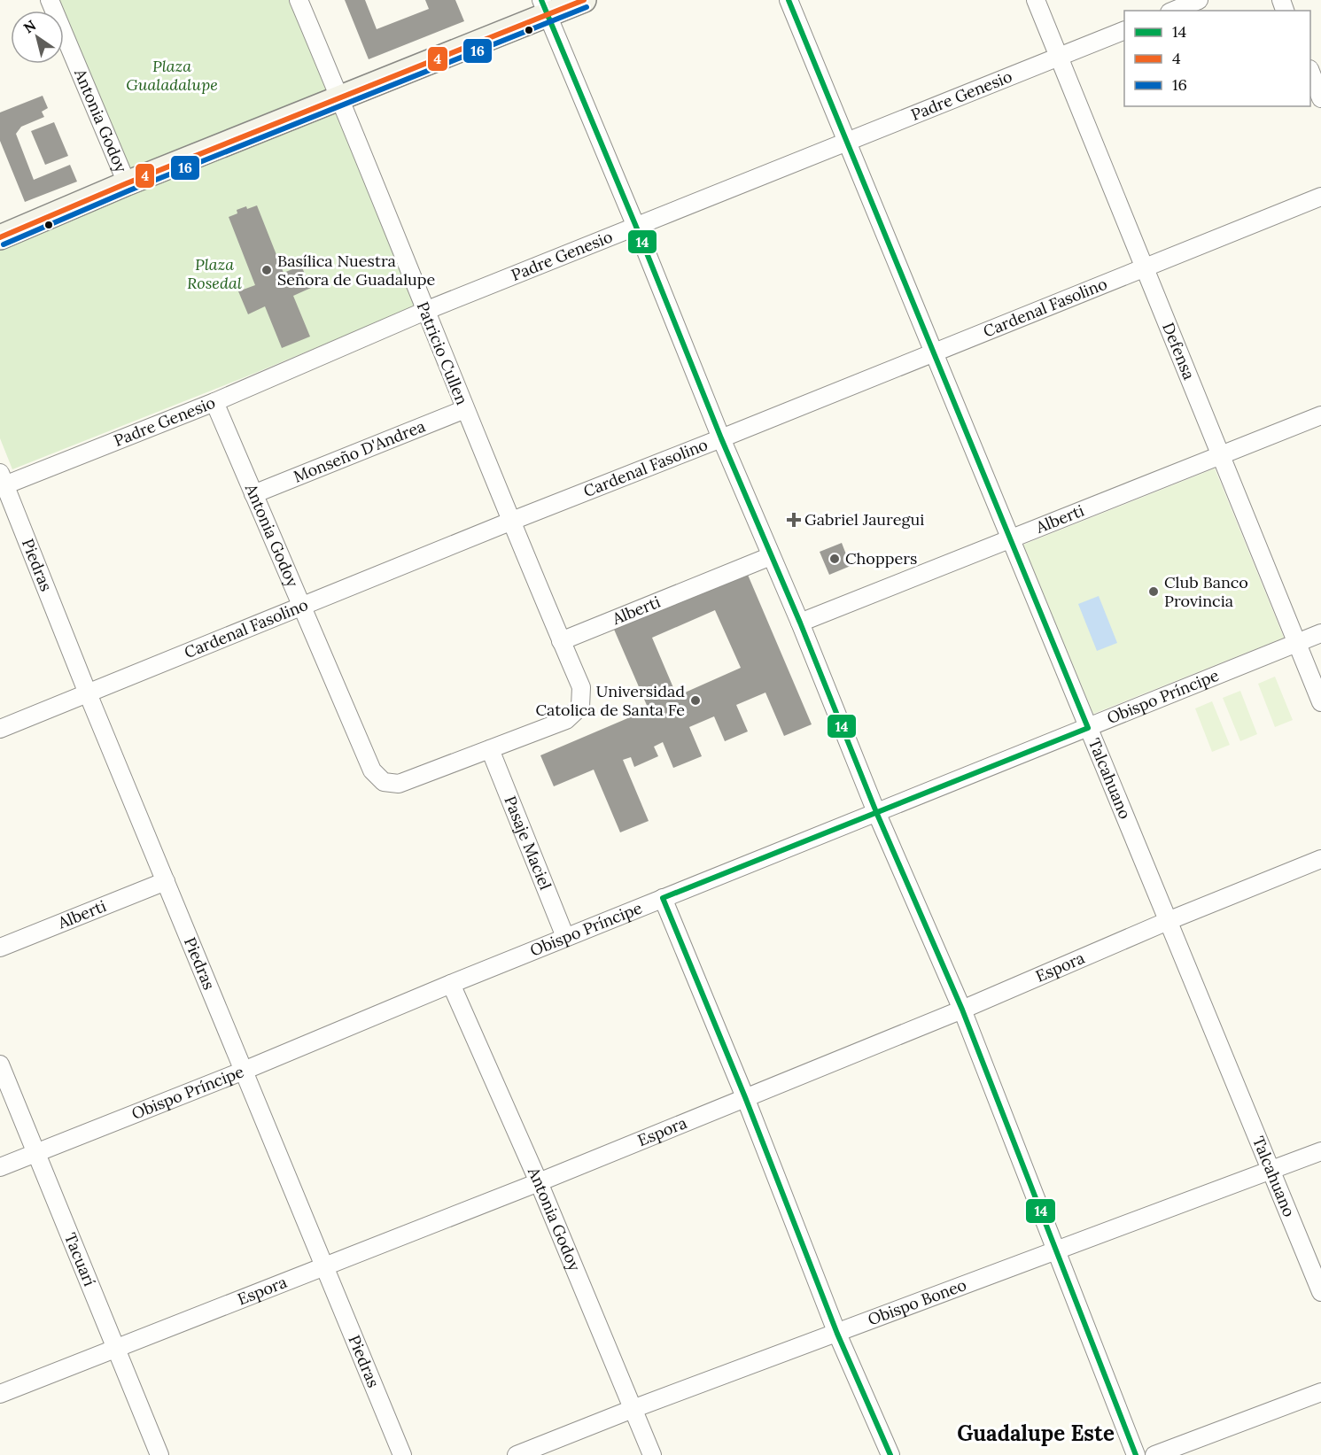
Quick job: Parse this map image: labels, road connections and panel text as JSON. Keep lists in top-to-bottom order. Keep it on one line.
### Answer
{"streets":{"street":["Padre Genesio","Antonia Godoy","Cardenal Fasolino","Defensa","Patricio Cullen","Monseño D'Andrea","Alberti","Piedras","Obispo Príncipe","Talcahuano","Pasaje Maciel","Espora","Tacuarí","Obispo Boneo"]},"crossings":[["Padre Genesio","Antonia Godoy"],["Padre Genesio","Defensa"],["Padre Genesio","Patricio Cullen"],["Padre Genesio","Piedras"],["Padre Genesio","Talcahuano"],["Antonia Godoy","Cardenal Fasolino"],["Antonia Godoy","Patricio Cullen"],["Antonia Godoy","Monseño D'Andrea"],["Antonia Godoy","Obispo Príncipe"],["Antonia Godoy","Pasaje Maciel"],["Antonia Godoy","Espora"],["Antonia Godoy","Obispo Boneo"],["Cardenal Fasolino","Defensa"],["Cardenal Fasolino","Patricio Cullen"],["Cardenal Fasolino","Piedras"],["Cardenal Fasolino","Talcahuano"],["Defensa","Alberti"],["Defensa","Obispo Príncipe"],["Patricio Cullen","Monseño D'Andrea"],["Patricio Cullen","Alberti"],["Patricio Cullen","Pasaje Maciel"],["Alberti","Piedras"],["Alberti","Talcahuano"],["Piedras","Obispo Príncipe"],["Piedras","Espora"],["Obispo Príncipe","Talcahuano"],["Obispo Príncipe","Pasaje Maciel"],["Obispo Príncipe","Tacuarí"],["Talcahuano","Espora"],["Talcahuano","Obispo Boneo"],["Espora","Tacuarí"]],"districts":["Guadalupe Este"],"parks":["Plaza Gualadalupe","Plaza Rosedal"],"places":{"other":["Basílica Nuestra Señora de Guadalupe","Choppers","Club Banco Provincia","Universidad Catolica de Santa Fe"],"health":["Gabriel Jauregui"]},"lines":["transit line 14","transit line 4","transit line 16"],"legend":["14","4","16"],"north":"top left"}
